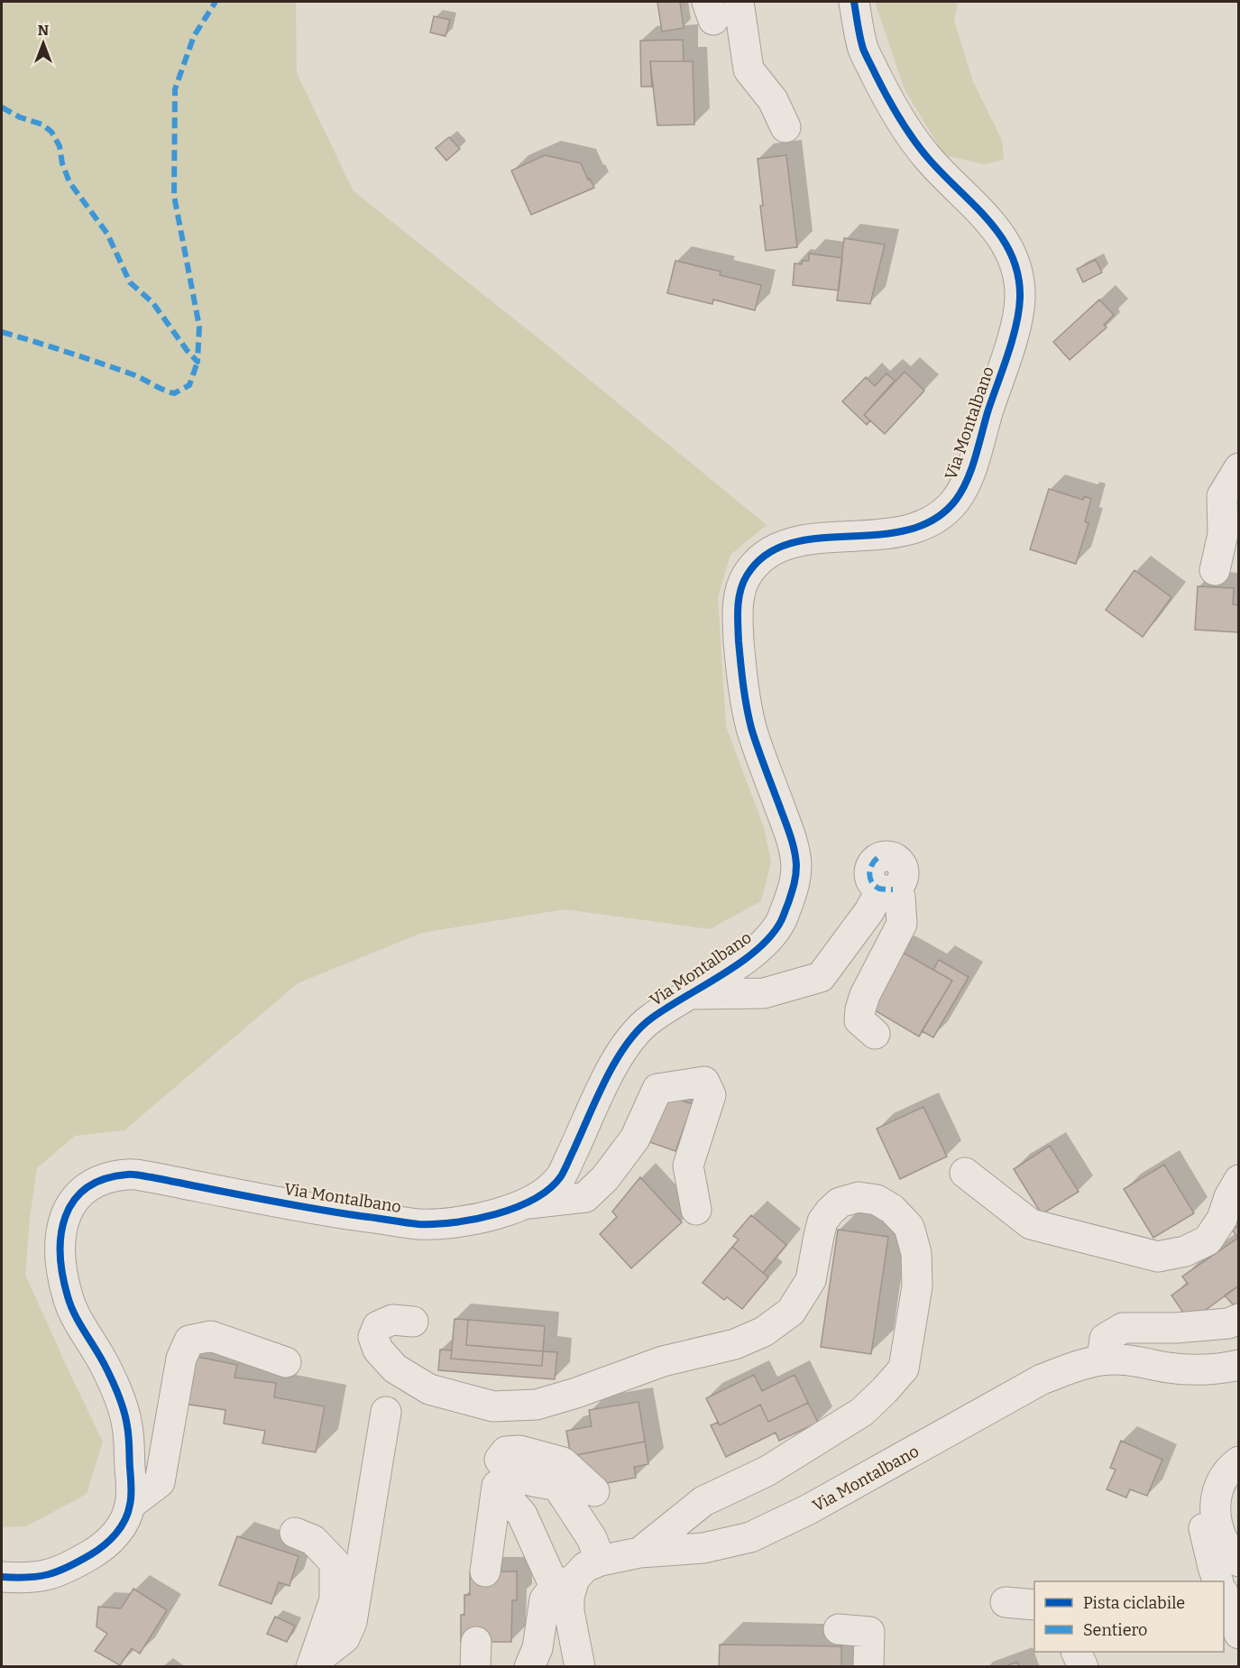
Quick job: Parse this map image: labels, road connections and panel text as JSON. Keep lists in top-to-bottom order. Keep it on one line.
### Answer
{"streets":{"street":["Via Montalbano"]},"legend":["Pista ciclabile","Sentiero"],"north":"top"}
